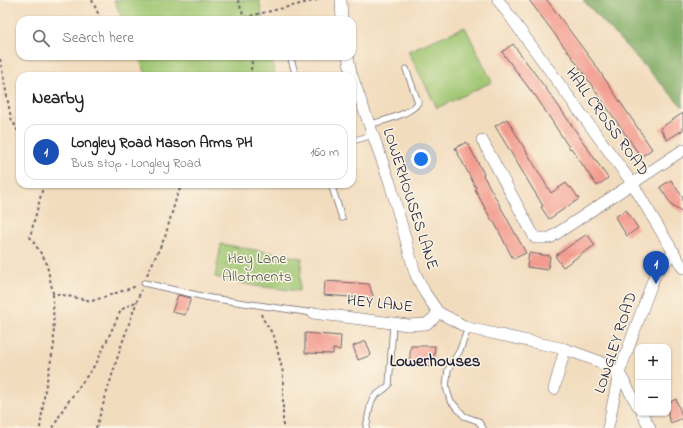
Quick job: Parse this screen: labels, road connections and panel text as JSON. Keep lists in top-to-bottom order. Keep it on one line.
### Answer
{"streets":{"street":["HALL CROSS ROAD","LOWERHOUSES LANE","HEY LANE","LONGLEY ROAD"]},"crossings":[["HALL CROSS ROAD","LONGLEY ROAD"],["LOWERHOUSES LANE","HEY LANE"],["LOWERHOUSES LANE","LONGLEY ROAD"]],"districts":["Lowerhouses"],"parks":["Hey Lane Allotments"],"page":{"search":"Search here","heading":"Nearby","list":[{"mark":"1","name":"Longley Road Mason Arms PH","note":"Bus stop · Longley Road","value":"160 m"}],"pins":"1","map_buttons":["+","−"]}}
